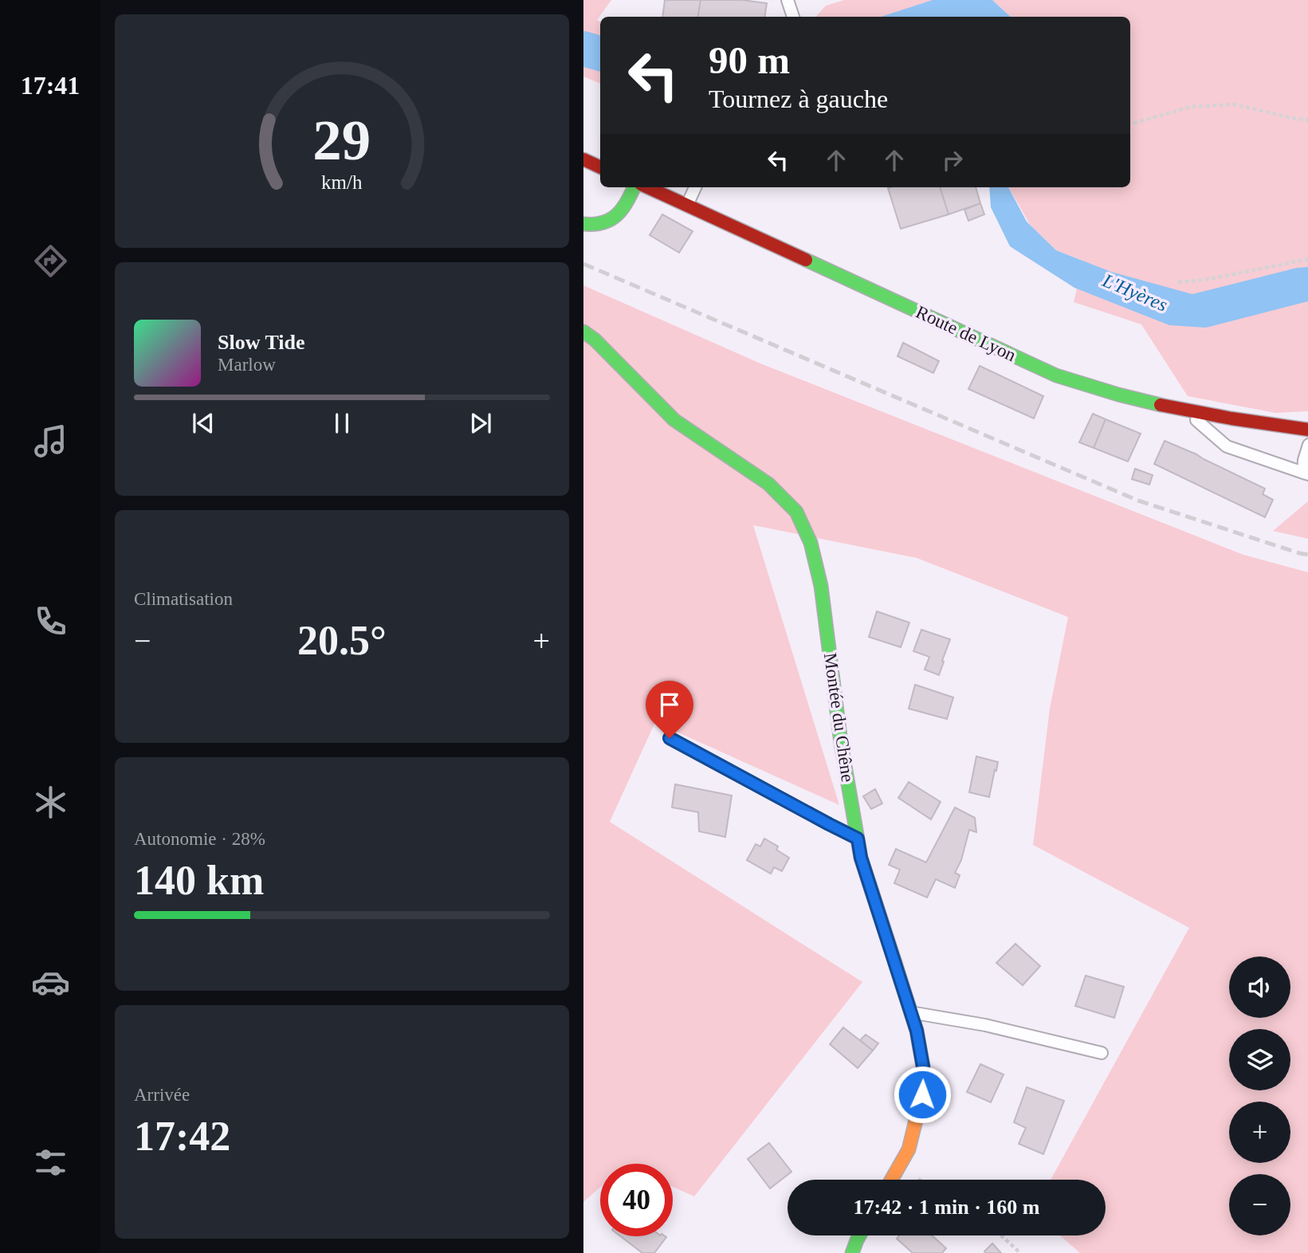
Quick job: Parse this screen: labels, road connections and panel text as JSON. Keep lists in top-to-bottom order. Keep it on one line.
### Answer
{"streets":{"street":["Route de Lyon","Montée du Chêne"]},"water":["L'Hyères"],"page":{"tabs":"17:41","turn":["90 m","Tournez à gauche"],"song":["Slow Tide","Marlow"],"tile":["Climatisation",["Autonomie · 28%","140 km"],["Arrivée","17:42"]],"heat":["−","20.5°","+"],"map_buttons":["+","−"],"limit":"40","trip":"17:42 · 1 min · 160 m","gauge":["29","km/h"]}}
